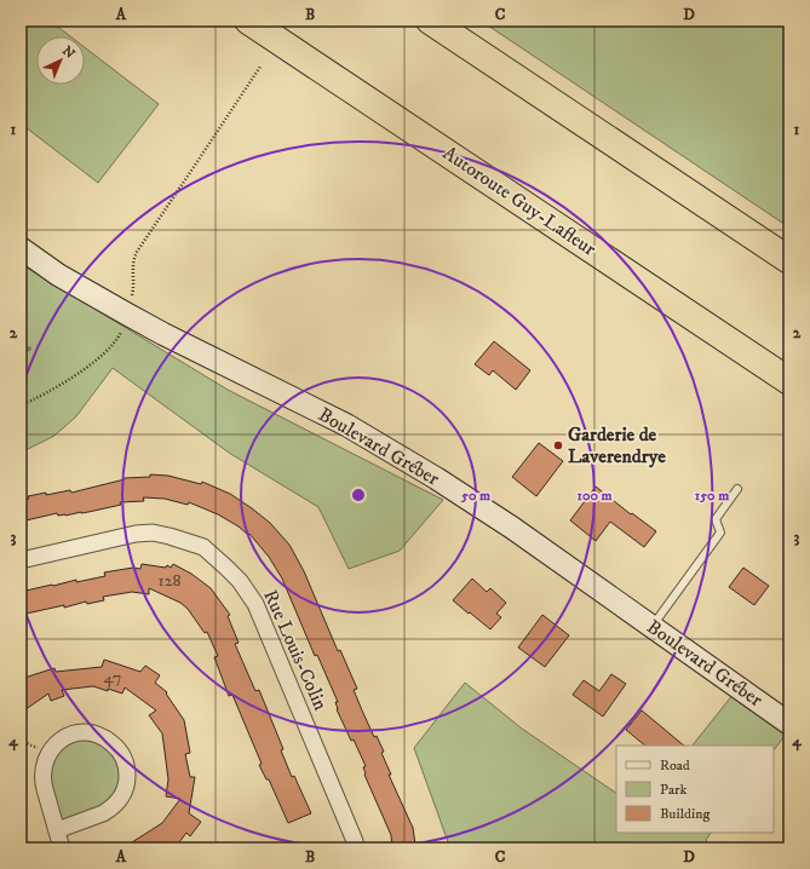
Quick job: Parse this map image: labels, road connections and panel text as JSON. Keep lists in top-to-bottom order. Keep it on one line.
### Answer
{"streets":{"highway":["Autoroute Guy-Lafleur"],"street":["Boulevard Gréber","Rue Louis-Colin"]},"places":["Garderie de Laverendrye"],"house_numbers":["128","47"],"legend":["Road","Park","Building"],"north":"top right","grid":{"columns":["A","B","C","D"],"rows":["1","2","3","4"]},"rings":["50 m","100 m","150 m"]}
